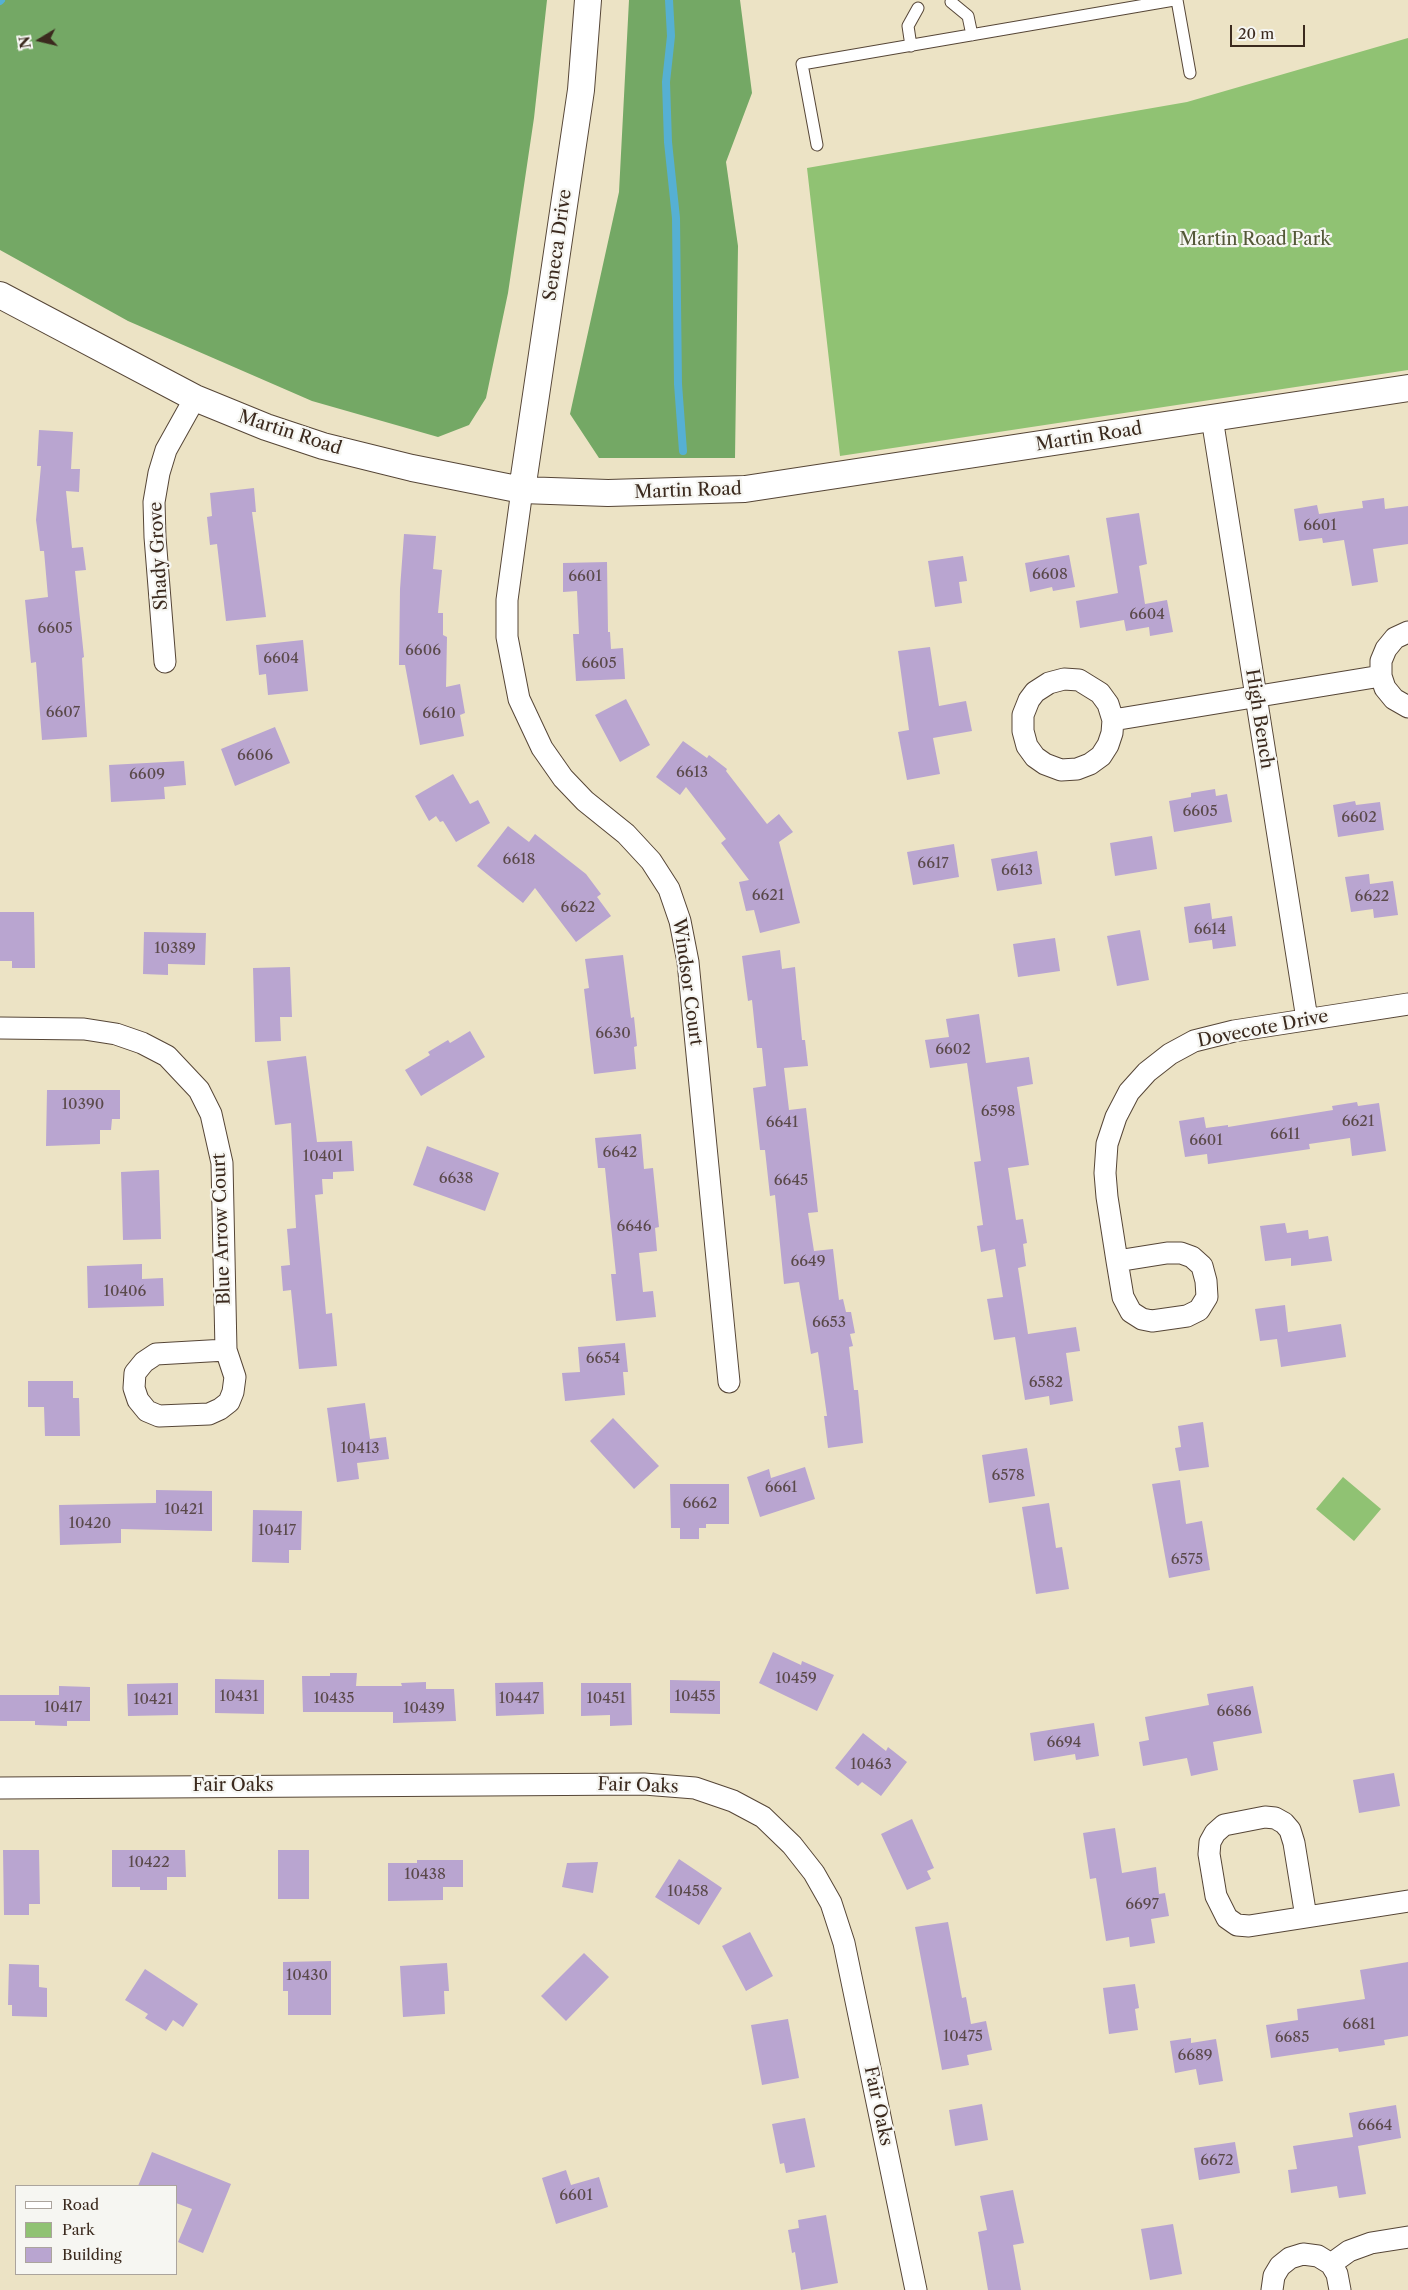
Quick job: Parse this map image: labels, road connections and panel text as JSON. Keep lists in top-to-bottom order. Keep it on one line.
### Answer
{"streets":{"street":["Seneca Drive","Martin Road","Shady Grove","High Bench","Windsor Court","Dovecote Drive","Blue Arrow Court","Fair Oaks"]},"crossings":[["Seneca Drive","Martin Road"],["Seneca Drive","Windsor Court"],["Martin Road","Shady Grove"],["Martin Road","High Bench"],["Martin Road","Windsor Court"],["High Bench","Dovecote Drive"]],"parks":["Martin Road Park"],"house_numbers":["6601","6608","6601","6604","6605","6606","6604","6605","6607","6610","6606","6613","6609","6605","6602","6618","6617","6613","6621","6622","6622","6614","10389","6630","6602","10390","6598","6621","6641","6611","6601","6642","10401","6638","6645","6646","6649","10406","6653","6654","6582","10413","6578","6661","6662","10421","10420","10417","6575","10459","10431","10455","10435","10447","10451","10421","10417","10439","6686","6694","10463","10422","10438","10458","6697","10430","6681","10475","6685","6689","6664","6672","6601"],"legend":["Road","Park","Building"],"scale_bar":"20 m","north":"left"}
